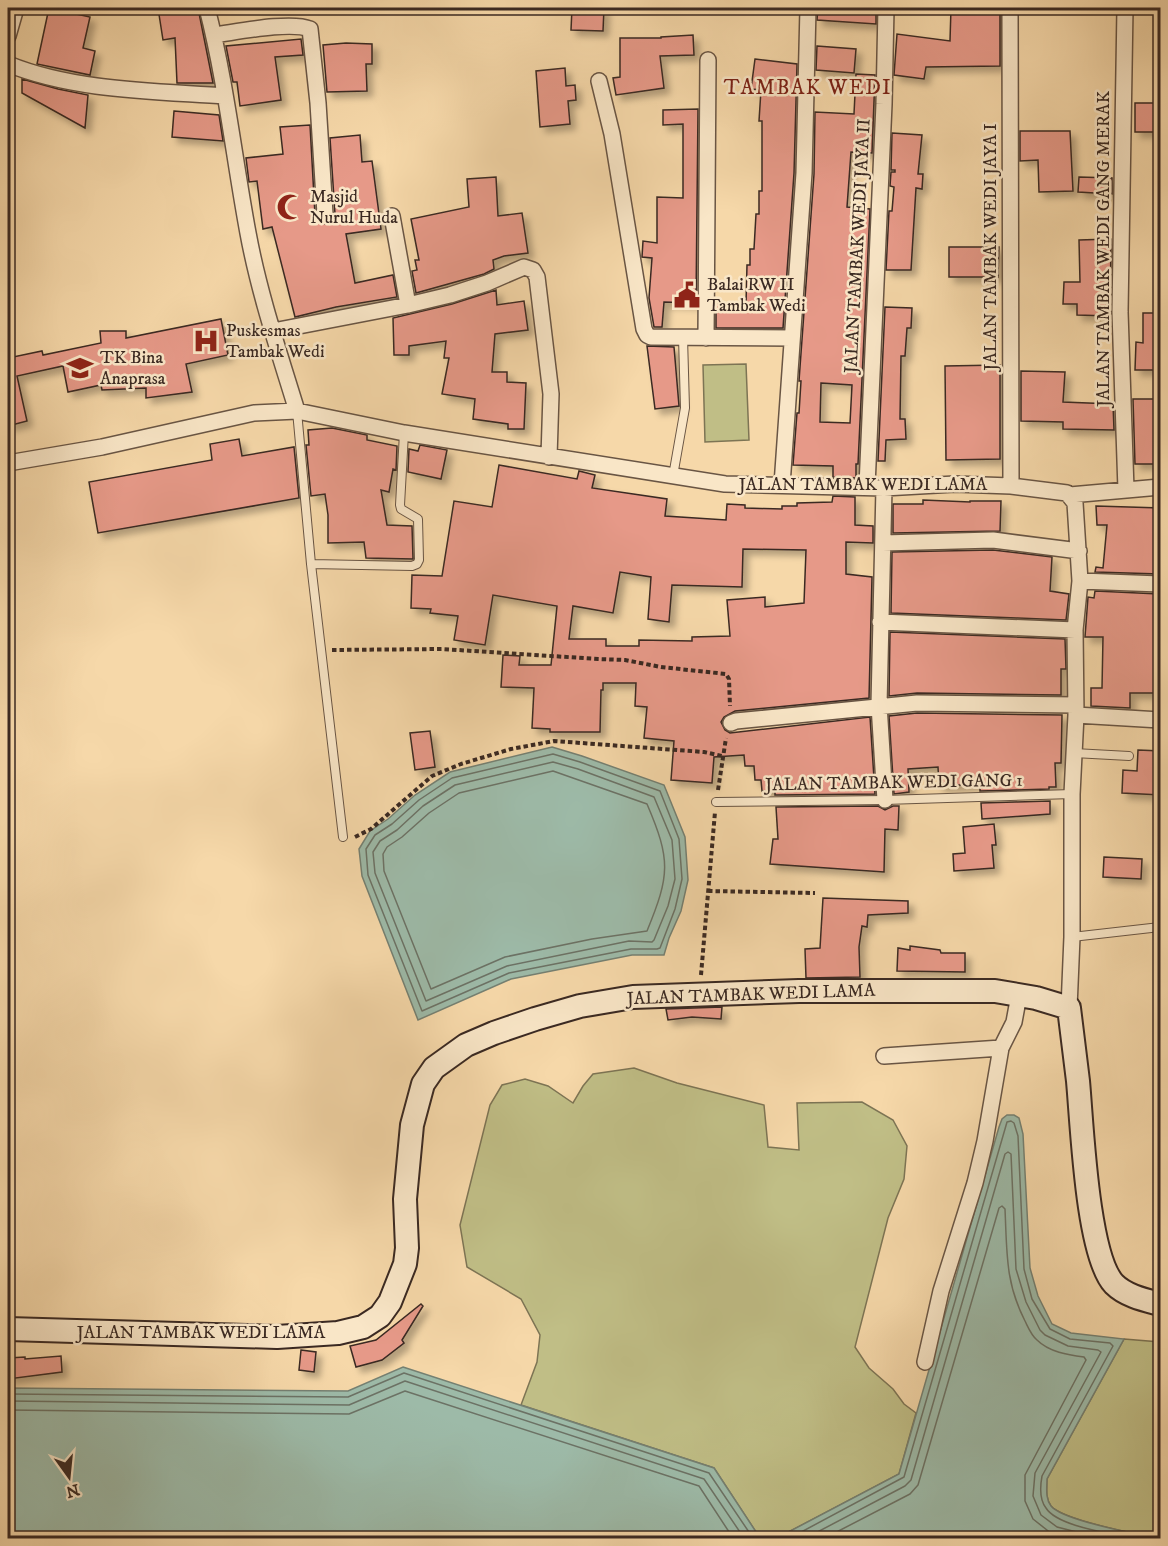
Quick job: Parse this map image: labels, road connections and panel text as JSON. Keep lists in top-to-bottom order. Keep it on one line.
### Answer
{"streets":{"street":["JALAN TAMBAK WEDI JAYA II","JALAN TAMBAK WEDI JAYA I","JALAN TAMBAK WEDI GANG MERAK","JALAN TAMBAK WEDI LAMA"],"lane":["JALAN TAMBAK WEDI GANG 1"]},"crossings":[["JALAN TAMBAK WEDI JAYA II","JALAN TAMBAK WEDI LAMA"],["JALAN TAMBAK WEDI JAYA I","JALAN TAMBAK WEDI LAMA"],["JALAN TAMBAK WEDI GANG MERAK","JALAN TAMBAK WEDI LAMA"]],"districts":["TAMBAK WEDI"],"places":{"mosque":["Masjid Nurul Huda"],"public building":["Balai RW II Tambak Wedi"],"hospital":["Puskesmas Tambak Wedi"],"school or university":["TK Bina Anaprasa"]},"north":"bottom"}
